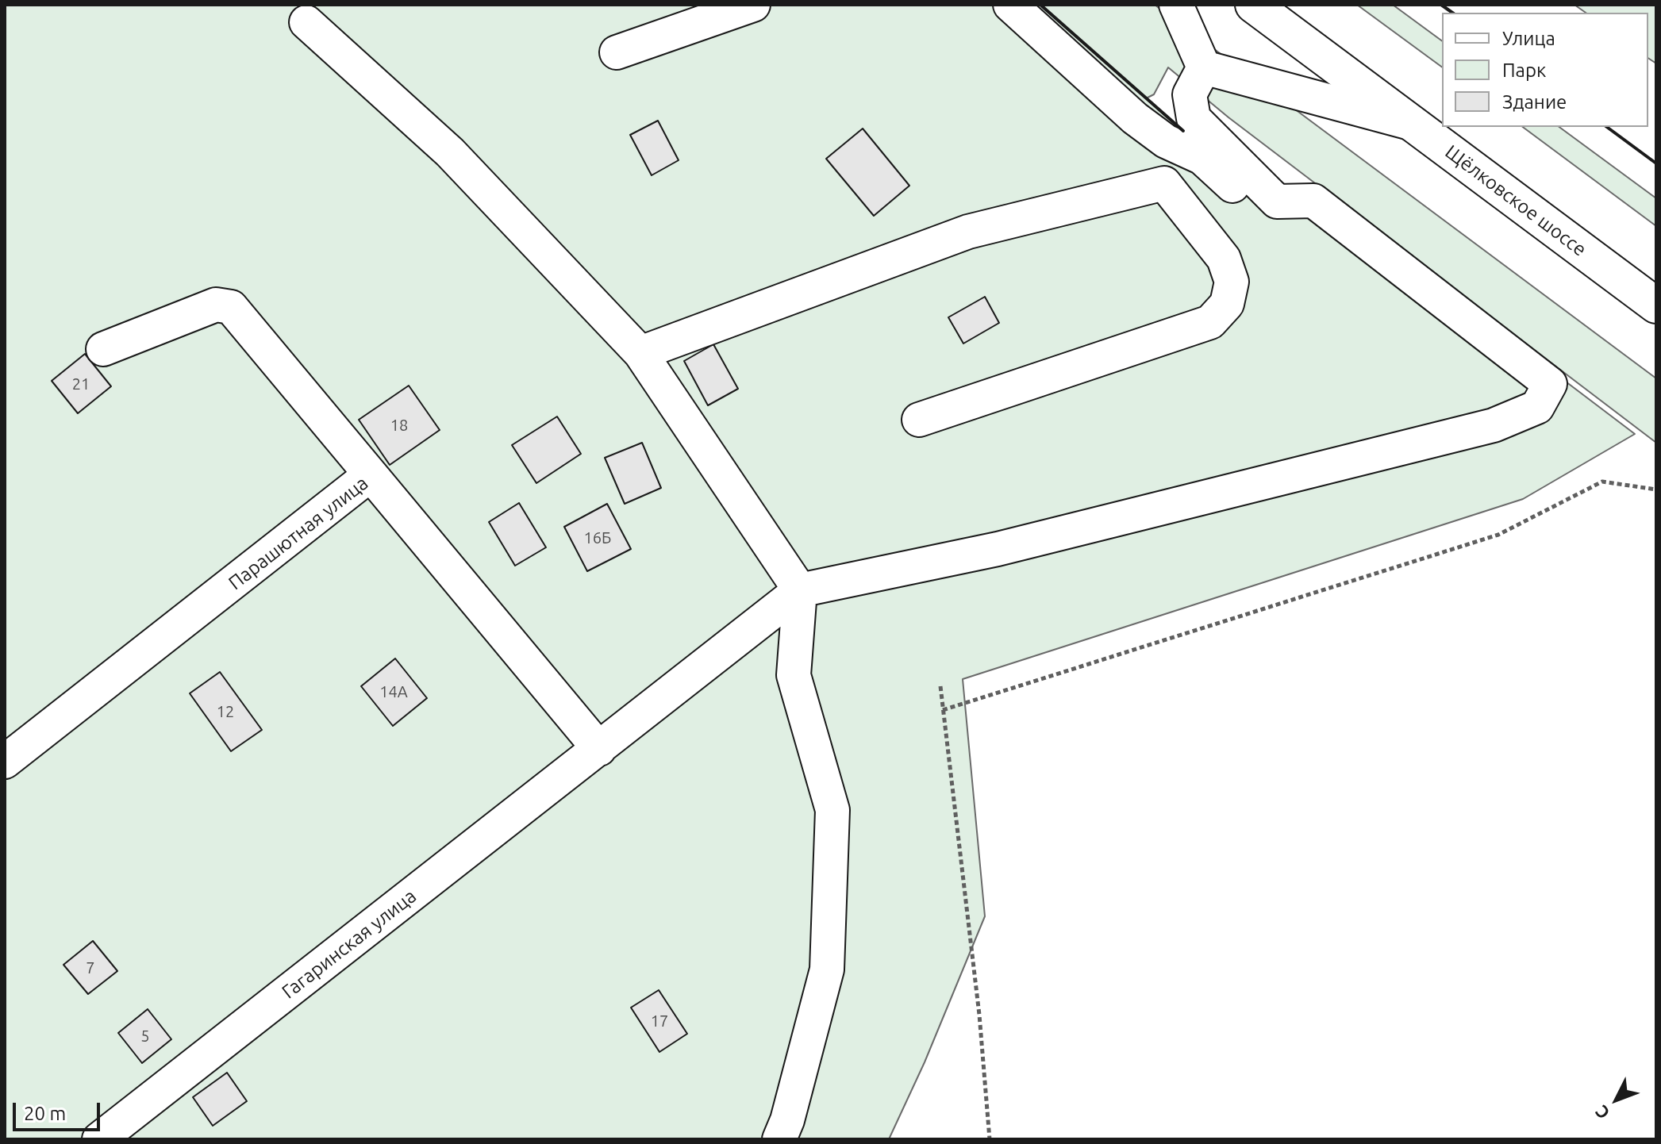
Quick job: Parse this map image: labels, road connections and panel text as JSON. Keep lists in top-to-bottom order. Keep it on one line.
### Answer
{"streets":{"main road":["Щёлковское шоссе"],"street":["Парашютная улица","Гагаринская улица"]},"crossings":[["Парашютная улица","Гагаринская улица"]],"house_numbers":["21","18","16Б","14А","12","7","17","5"],"legend":["Улица","Парк","Здание"],"scale_bar":"20 m","north":"bottom left"}
